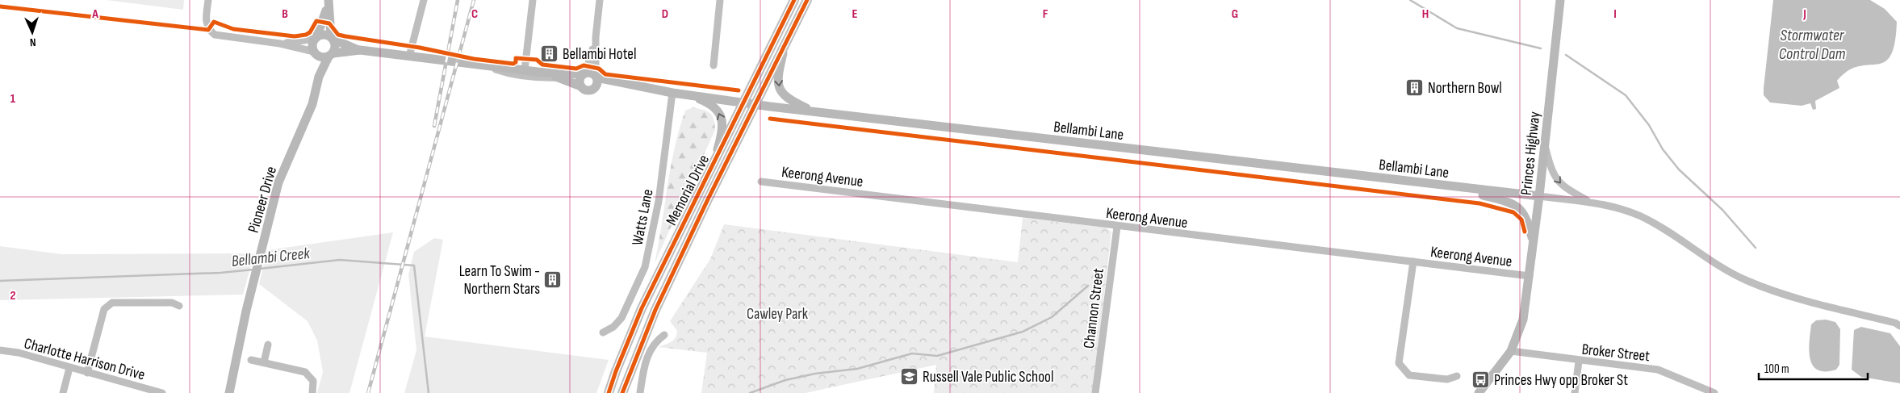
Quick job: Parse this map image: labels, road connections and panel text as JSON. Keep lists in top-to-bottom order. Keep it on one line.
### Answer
{"streets":{"main road":["Bellambi Lane","Princes Highway","Memorial Drive","Pioneer Drive"],"street":["Keerong Avenue","Watts Lane","Channon Street","Broker Street","Charlotte Harrison Drive"]},"crossings":[["Bellambi Lane","Princes Highway"],["Bellambi Lane","Memorial Drive"],["Bellambi Lane","Watts Lane"],["Princes Highway","Keerong Avenue"],["Princes Highway","Broker Street"],["Keerong Avenue","Channon Street"]],"water":["Stormwater Control Dam","Bellambi Creek"],"parks":["Cawley Park"],"places":{"building":["Bellambi Hotel","Northern Bowl","Learn To Swim - Northern Stars"],"school or university":["Russell Vale Public School"],"bus stop":["Princes Hwy opp Broker St"]},"scale_bar":"100 m","north":"bottom","grid":{"columns":["A","B","C","D","E","F","G","H","I","J"],"rows":["1","2"]}}
